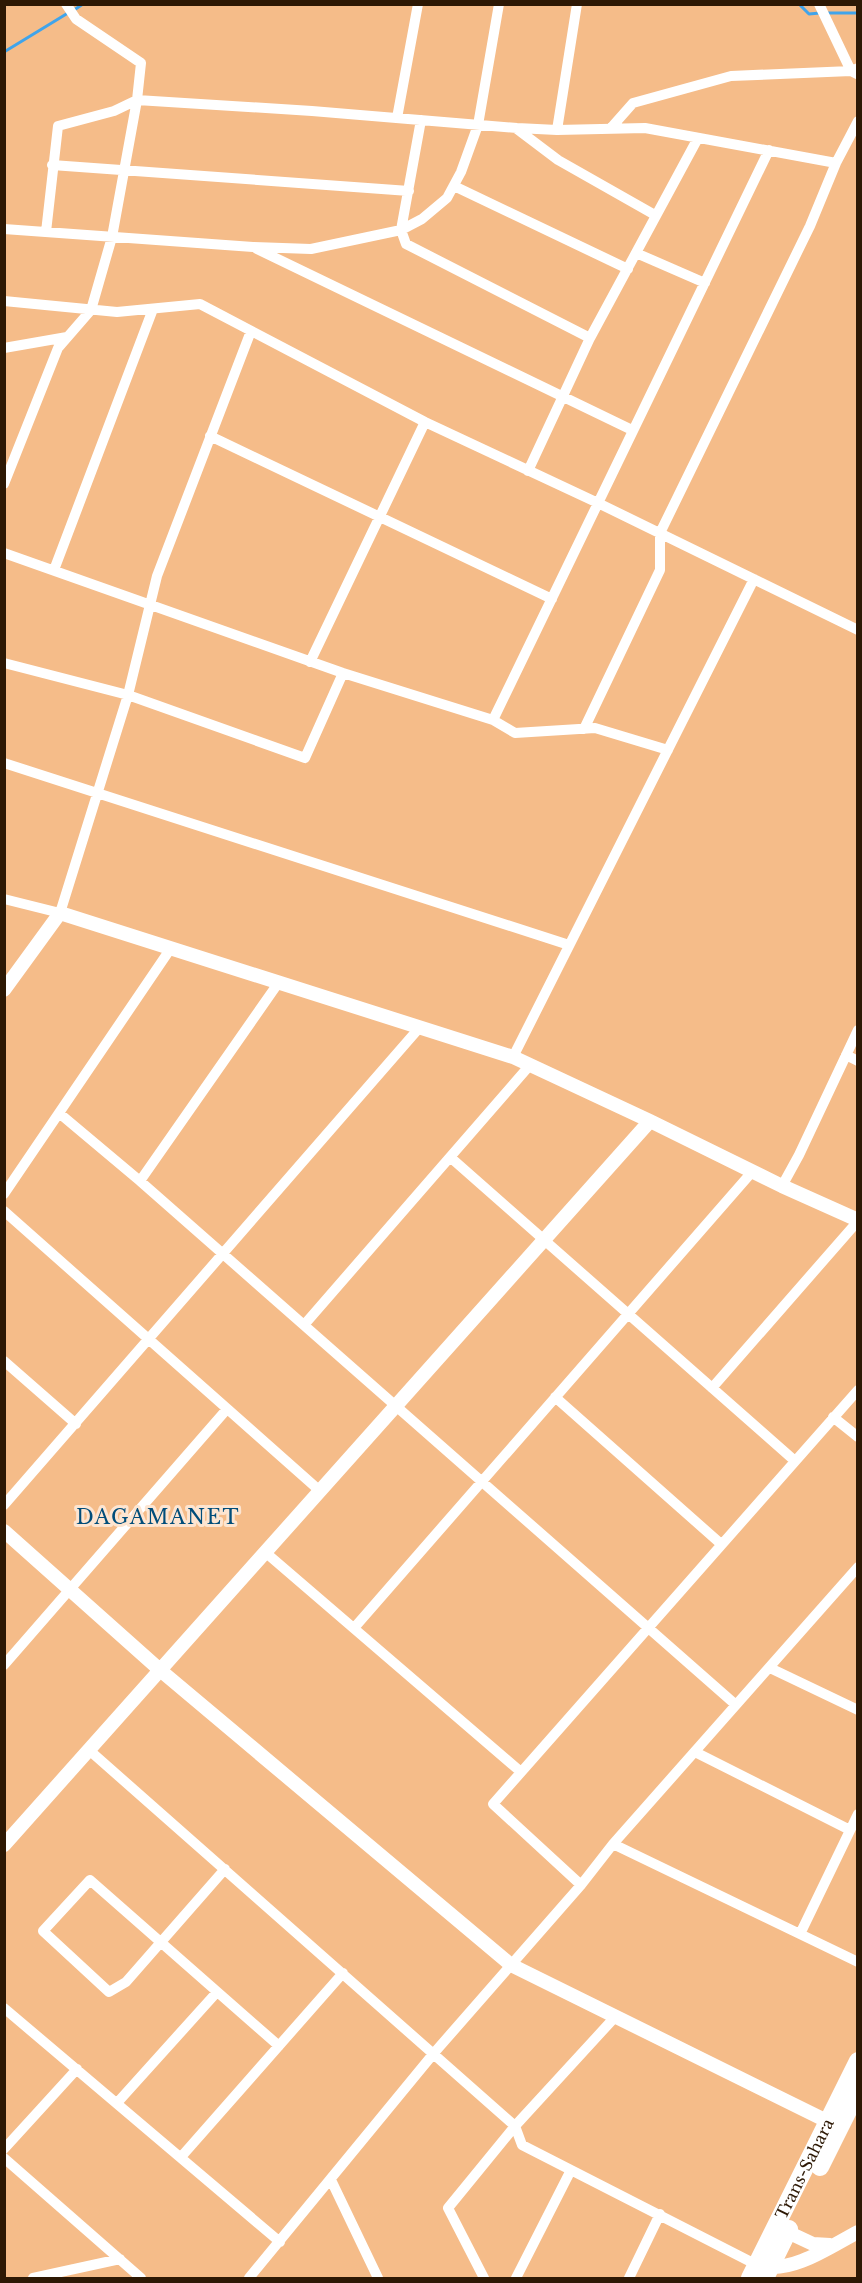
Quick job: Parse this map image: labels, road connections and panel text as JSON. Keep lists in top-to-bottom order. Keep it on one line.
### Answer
{"streets":{"main road":["Trans-Sahara"]},"districts":["DAGAMANET"]}
